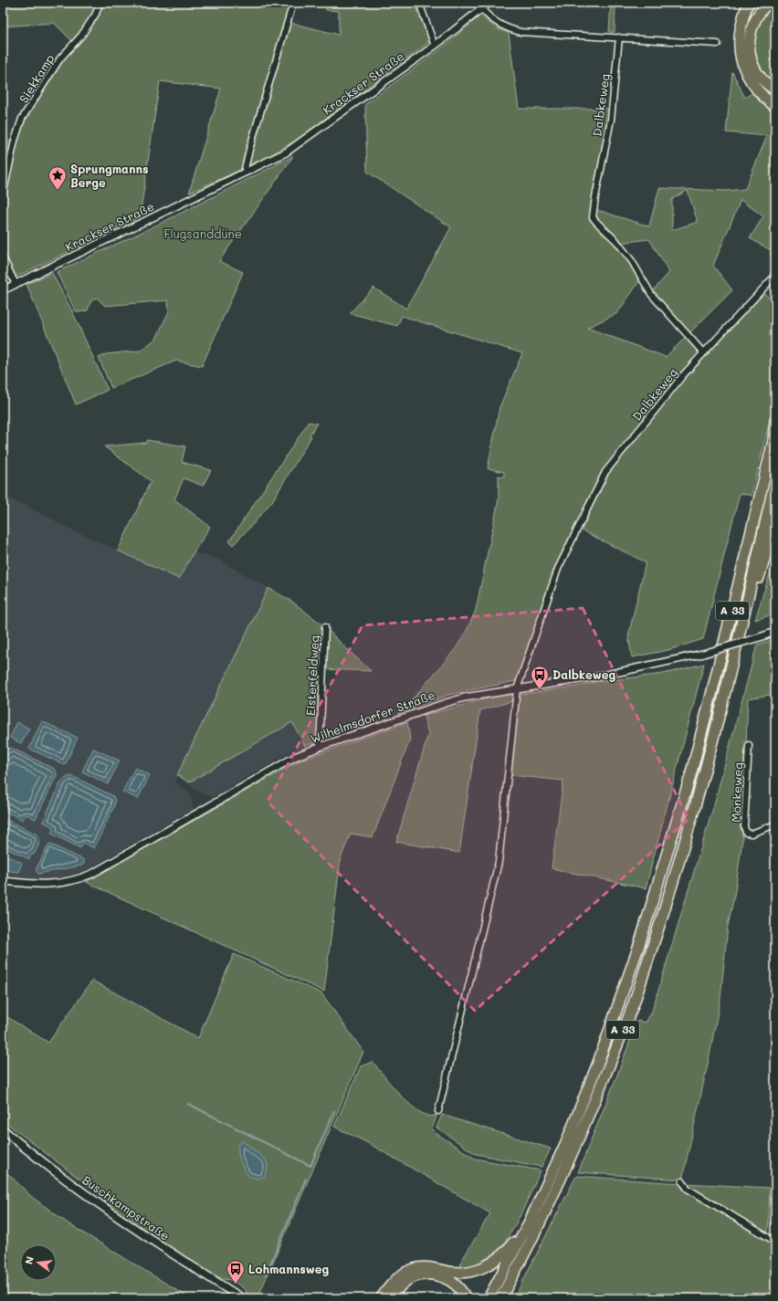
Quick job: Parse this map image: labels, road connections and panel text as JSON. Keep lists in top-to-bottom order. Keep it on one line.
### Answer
{"streets":{"highway":["A 33"],"main road":["Buschkampstraße"],"street":["Siekkamp","Krackser Straße","Dalbkeweg","Eisterfeldweg","Wilhelmsdorfer Straße","Mönkeweg"]},"crossings":[["Dalbkeweg","Wilhelmsdorfer Straße"],["Eisterfeldweg","Wilhelmsdorfer Straße"]],"parks":["Flugsanddüne"],"places":{"place":["Sprungmanns Berge"],"bus stop":["Dalbkeweg","Lohmannsweg"]},"north":"left"}
